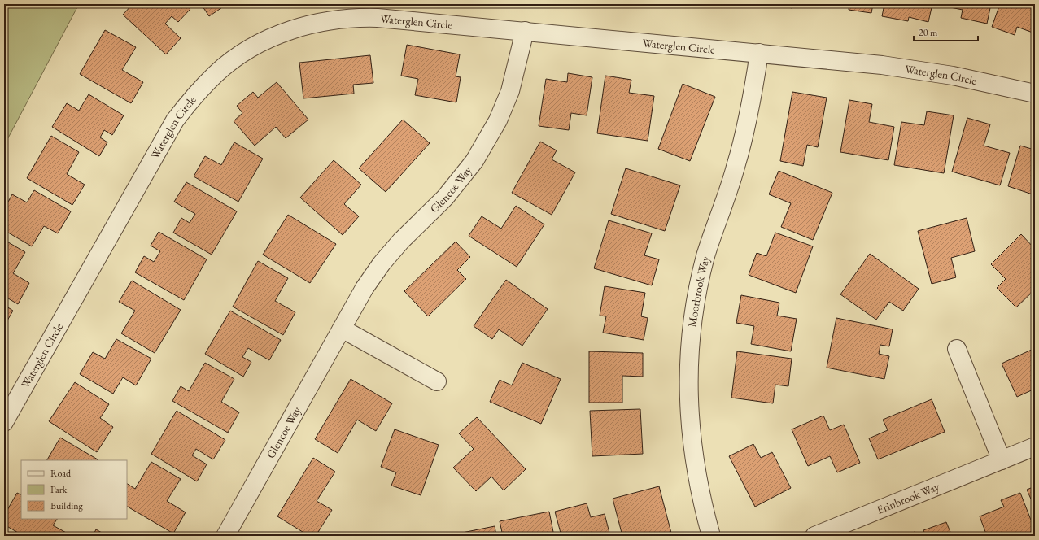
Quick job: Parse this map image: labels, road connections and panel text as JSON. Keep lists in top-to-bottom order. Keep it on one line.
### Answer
{"streets":{"street":["Waterglen Circle","Glencoe Way","Moorbrook Way","Erinbrook Way"]},"crossings":[["Waterglen Circle","Glencoe Way"],["Waterglen Circle","Moorbrook Way"]],"legend":["Road","Park","Building"],"scale_bar":"20 m"}
